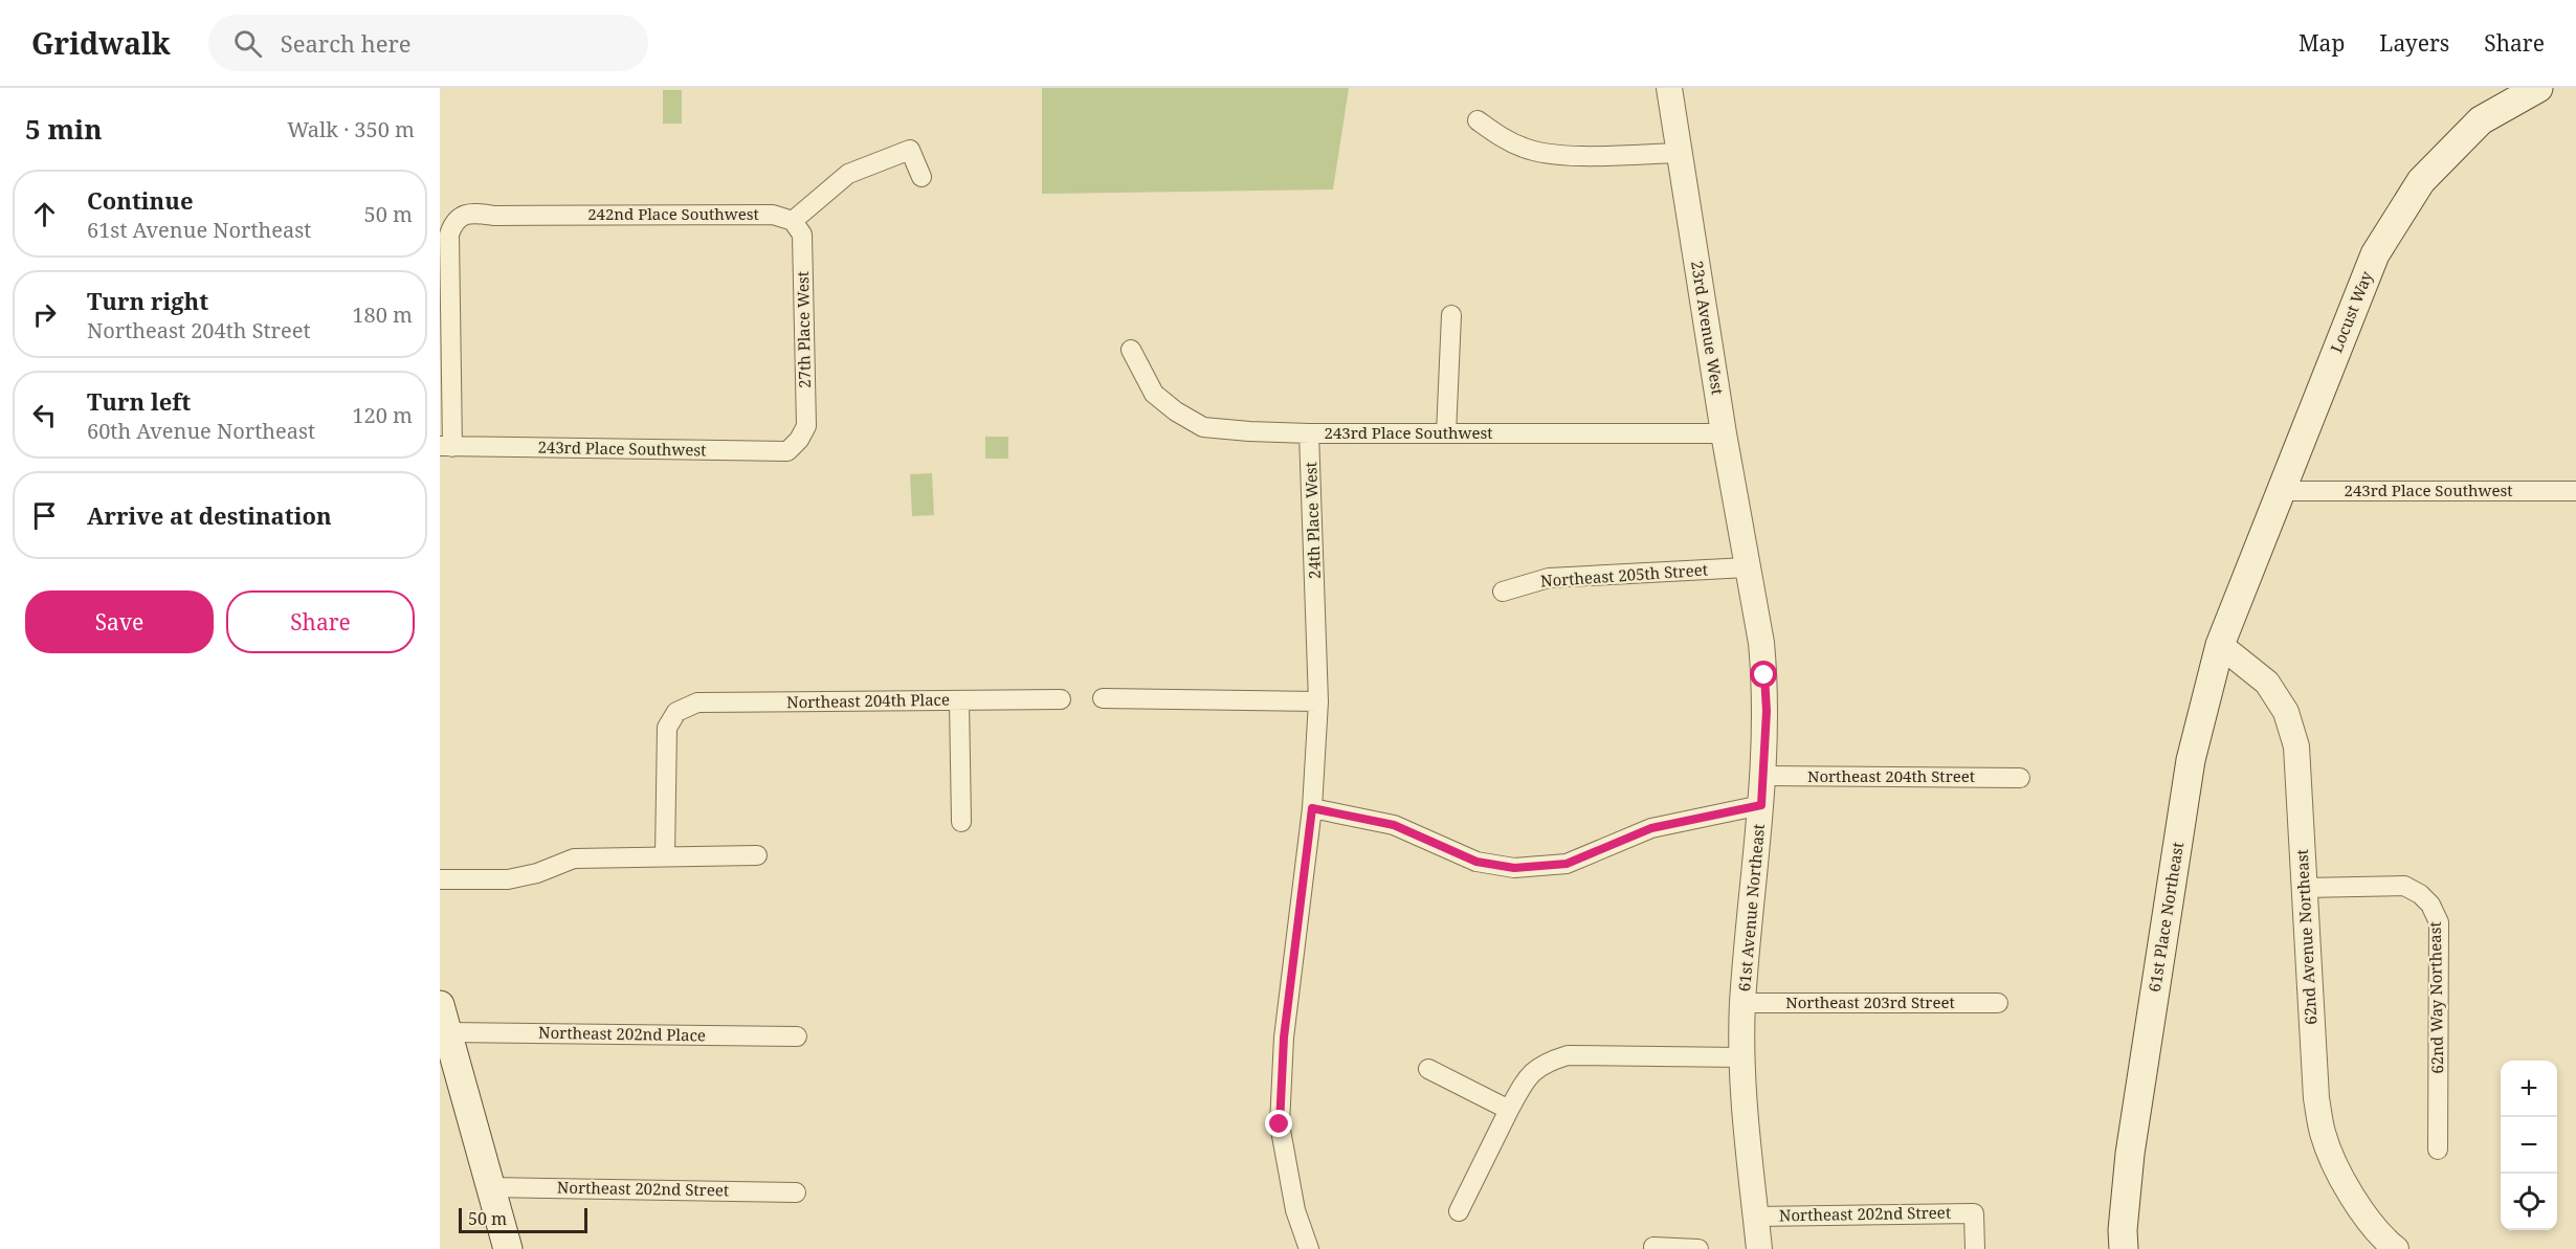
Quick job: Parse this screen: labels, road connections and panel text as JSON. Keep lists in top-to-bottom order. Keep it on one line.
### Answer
{"streets":{"main road":["Locust Way","61st Place Northeast"],"street":["242nd Place Southwest","23rd Avenue West","27th Place West","243rd Place Southwest","24th Place West","Northeast 205th Street","Northeast 204th Place","Northeast 204th Street","61st Avenue Northeast","62nd Avenue Northeast","62nd Way Northeast","Northeast 203rd Street","Northeast 202nd Place","Northeast 202nd Street"]},"crossings":[["242nd Place Southwest","27th Place West"],["242nd Place Southwest","243rd Place Southwest"],["Locust Way","243rd Place Southwest"],["Locust Way","61st Place Northeast"],["23rd Avenue West","243rd Place Southwest"],["23rd Avenue West","Northeast 205th Street"],["23rd Avenue West","61st Avenue Northeast"],["27th Place West","243rd Place Southwest"],["243rd Place Southwest","24th Place West"],["Northeast 205th Street","61st Avenue Northeast"],["Northeast 204th Street","61st Avenue Northeast"],["61st Avenue Northeast","Northeast 203rd Street"],["61st Avenue Northeast","Northeast 202nd Street"],["61st Place Northeast","62nd Avenue Northeast"],["62nd Avenue Northeast","62nd Way Northeast"]],"scale_bar":"50 m","page":{"header":"Gridwalk","search":"Search here","nav":["Map","Layers","Share"],"heading":["5 min","Walk · 350 m"],"list":[["Continue","61st Avenue Northeast","50 m"],["Turn right","Northeast 204th Street","180 m"],["Turn left","60th Avenue Northeast","120 m"],"Arrive at destination"],"buttons":["Save","Share"],"map_buttons":["+","−"],"scale":"50 m"}}
